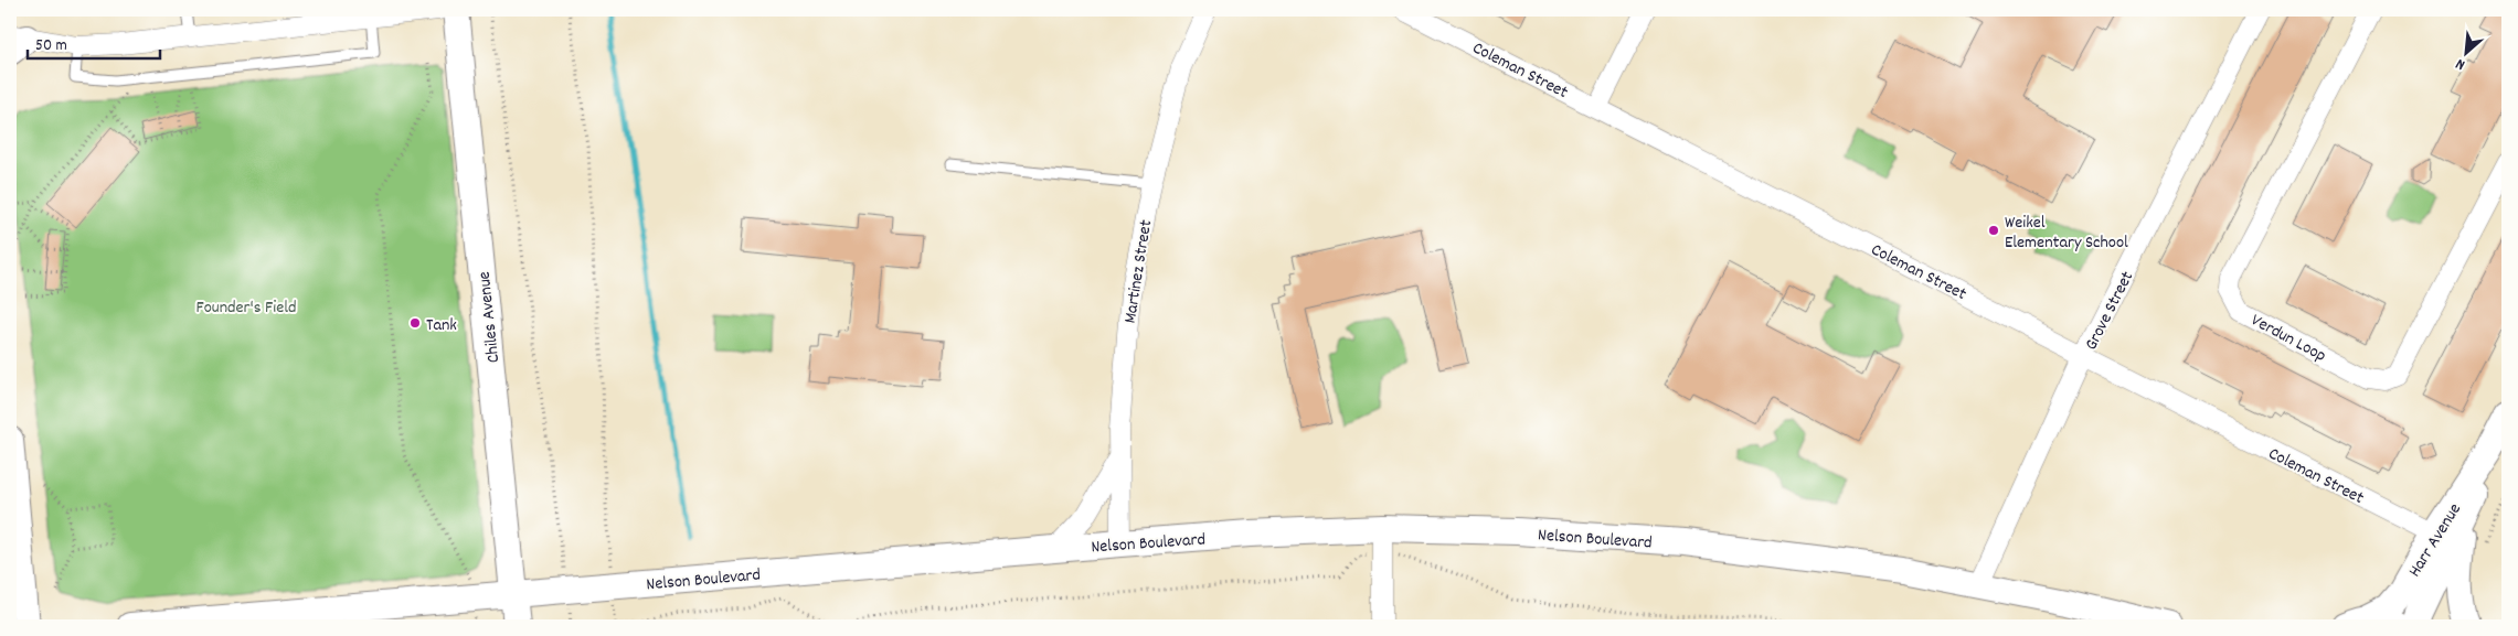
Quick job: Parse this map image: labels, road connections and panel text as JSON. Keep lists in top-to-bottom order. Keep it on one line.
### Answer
{"streets":{"street":["Coleman Street","Martinez Street","Grove Street","Chiles Avenue","Verdun Loop","Nelson Boulevard","Harr Avenue"]},"crossings":[["Coleman Street","Grove Street"],["Coleman Street","Harr Avenue"],["Martinez Street","Nelson Boulevard"],["Grove Street","Nelson Boulevard"],["Chiles Avenue","Nelson Boulevard"]],"parks":["Founder's Field"],"places":["Weikel Elementary School","Tank"],"scale_bar":"50 m","north":"bottom left"}
